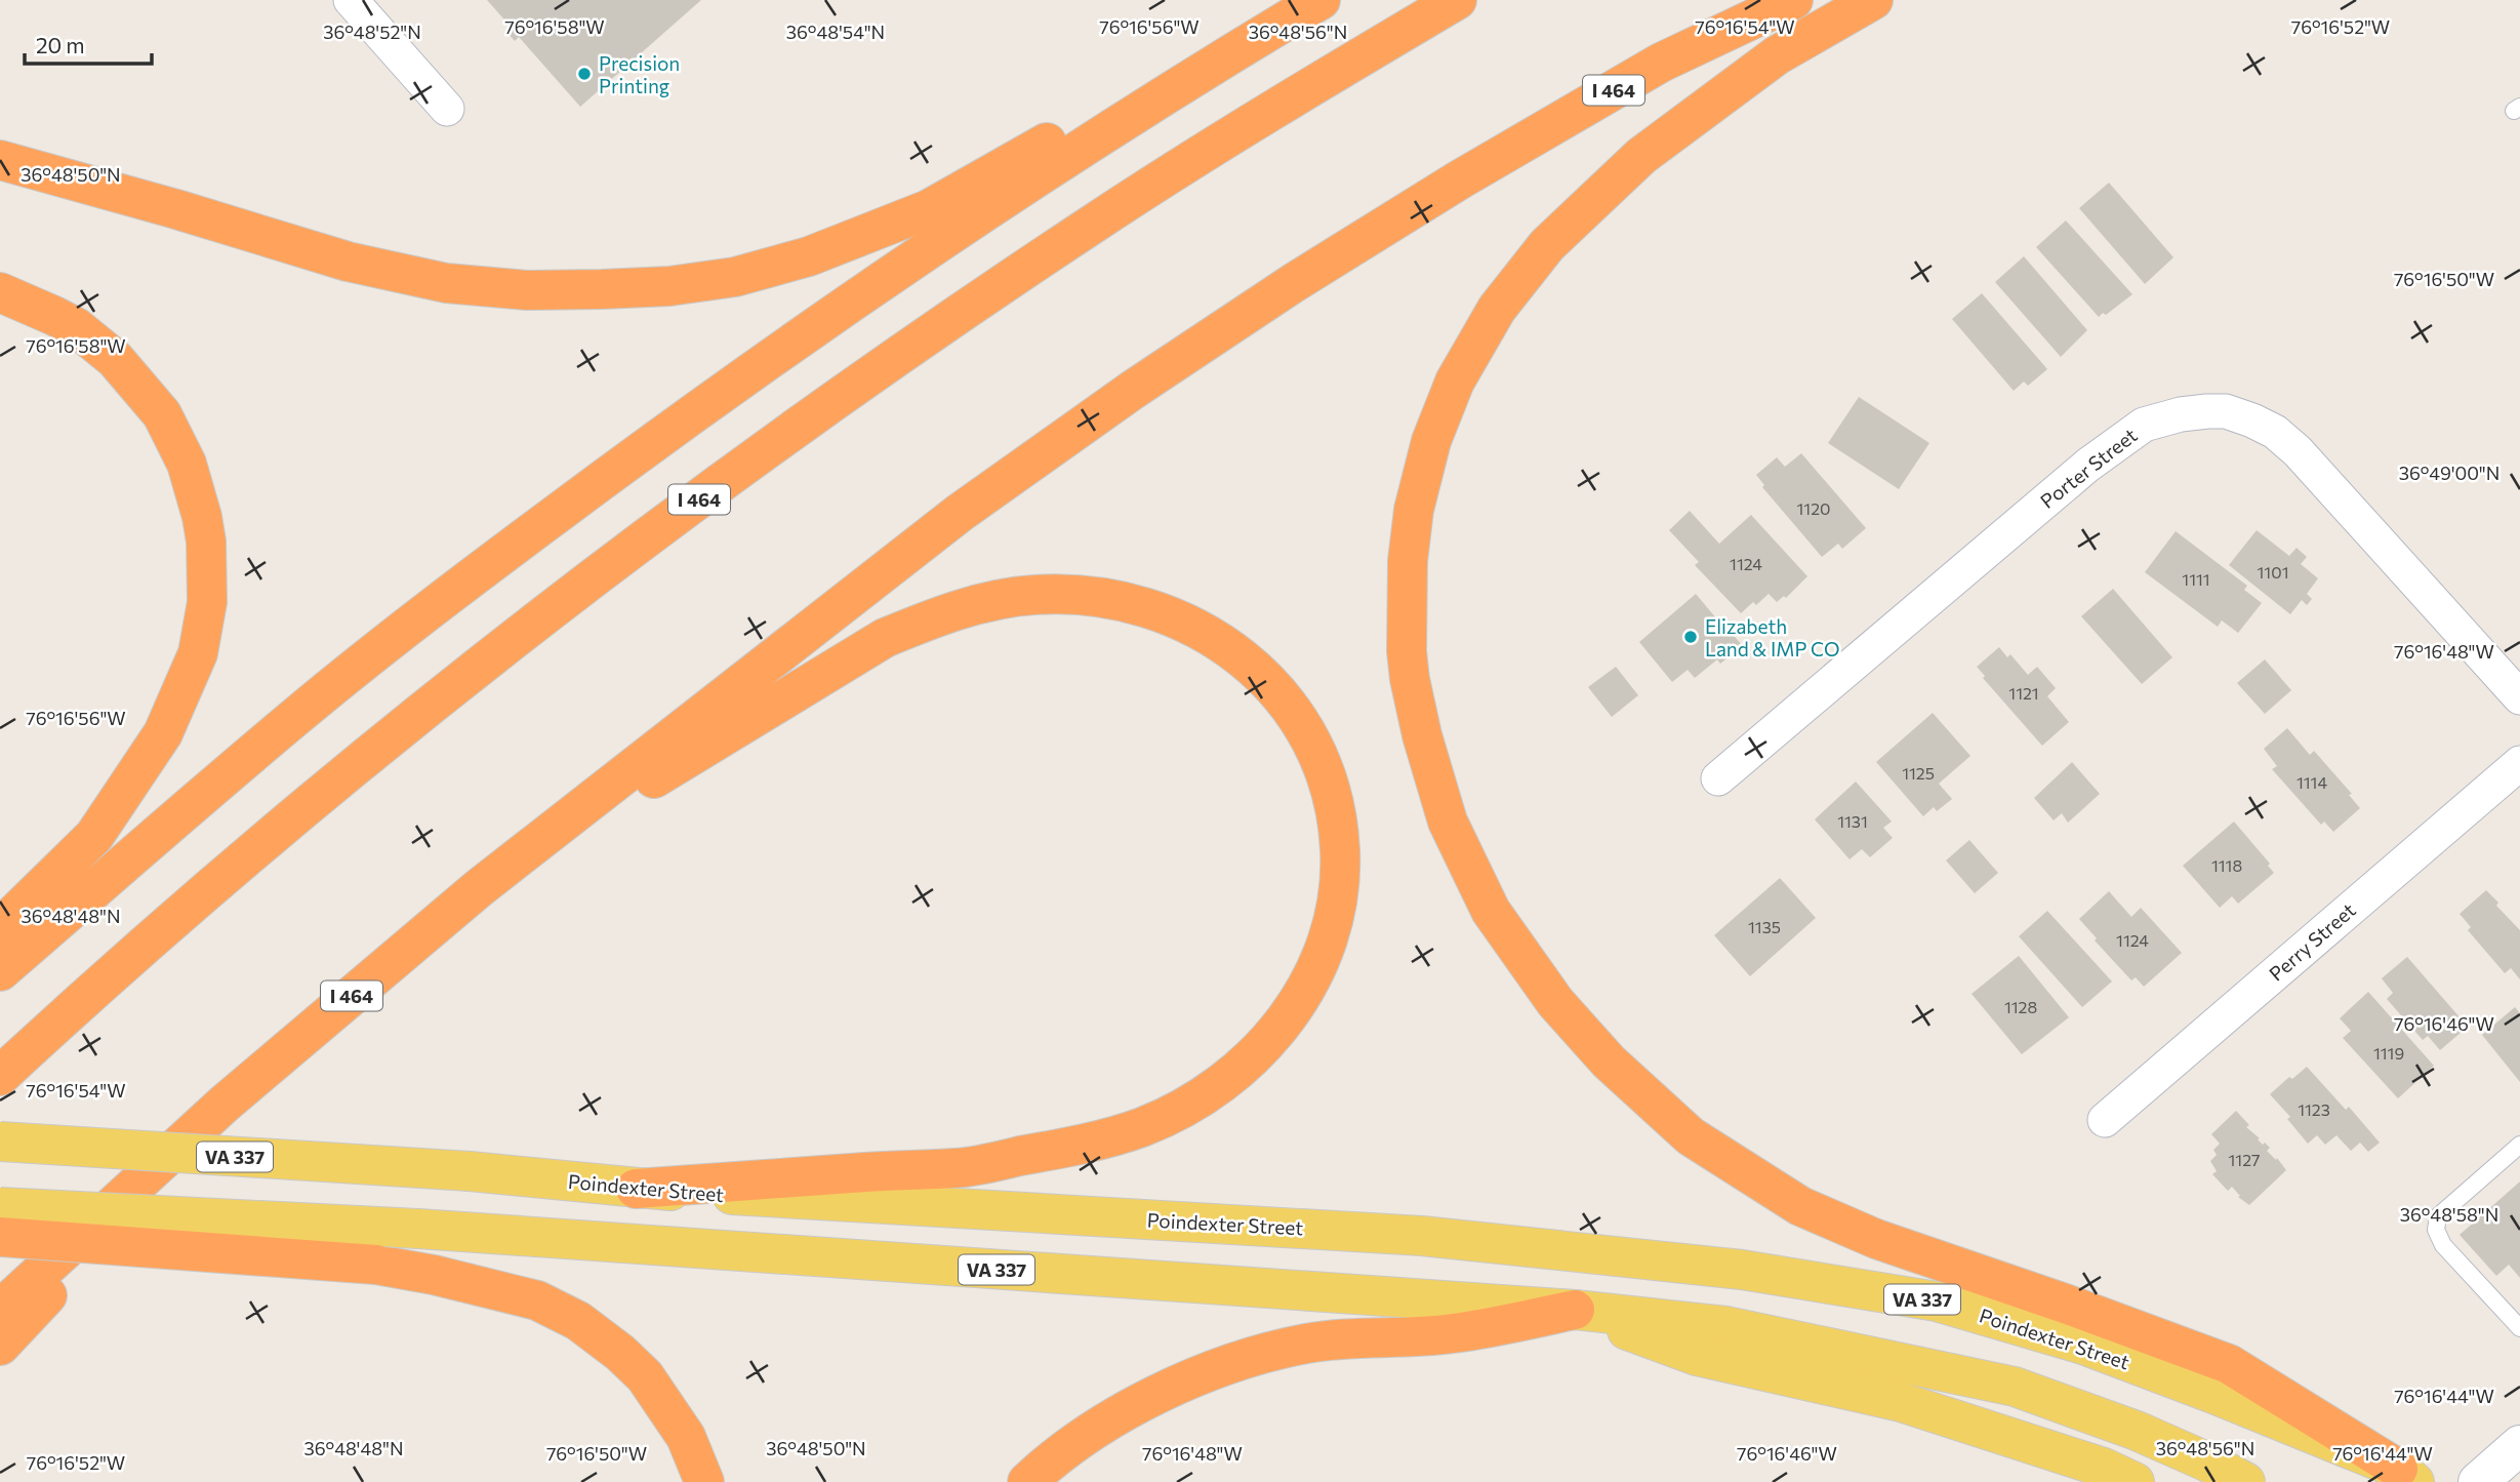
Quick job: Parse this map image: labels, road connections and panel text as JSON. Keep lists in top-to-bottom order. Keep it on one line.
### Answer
{"streets":{"highway":["I 464"],"main road":["VA 337","Poindexter Street"],"street":["Porter Street","Perry Street"]},"places":["Precision Printing","Elizabeth Land & IMP CO"],"house_numbers":["1120","1124","1101","1111","1121","1125","1114","1131","1118","1135","1124","1128","1119","1123","1127"],"scale_bar":"20 m","coordinates":["76°16'58\"W","76°16'56\"W","76°16'54\"W","76°16'52\"W","36°48'52\"N","36°48'54\"N","36°48'56\"N","36°48'50\"N","76°16'50\"W","36°49'00\"N","76°16'48\"W","36°48'48\"N","76°16'46\"W","36°48'58\"N","76°16'44\"W"]}
